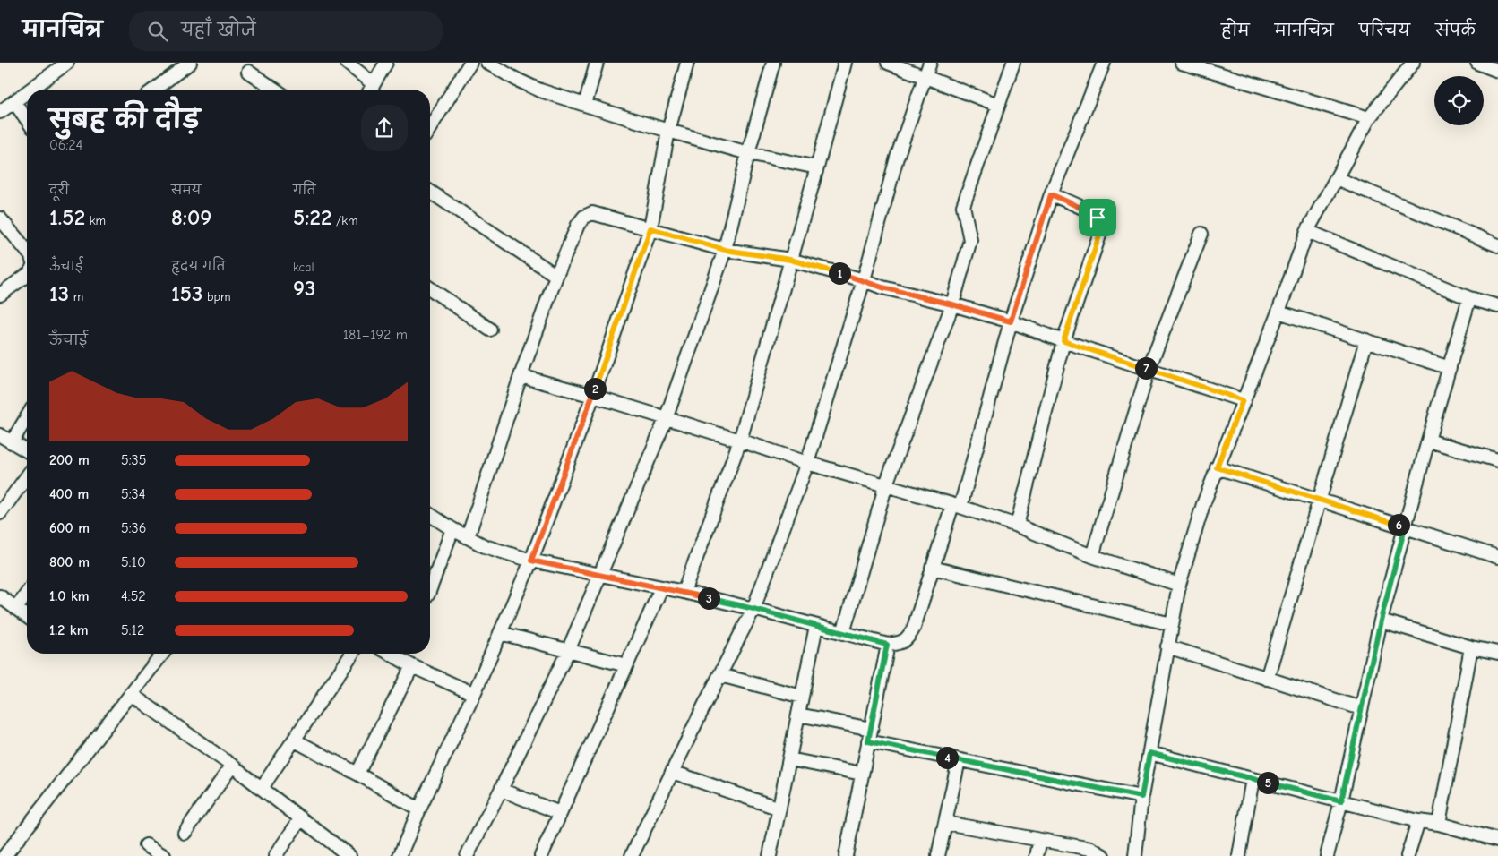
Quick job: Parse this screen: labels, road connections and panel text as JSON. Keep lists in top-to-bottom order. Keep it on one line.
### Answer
{"page":{"header":"मानचित्र","search":"यहाँ खोजें","nav":["होम","मानचित्र","परिचय","संपर्क"],"heading":["सुबह की दौड़","06:24"],"stats":[["दूरी","1.52 km"],["समय","8:09"],["गति","5:22 /km"],["ऊँचाई","13 m"],["हृदय गति","153 bpm"],["kcal","93"]],"pins":["1","7","2","6","3","4","5"],"chart":["ऊँचाई","181–192 m"],"list":[{"name":"200 m","note":"5:35"},{"name":"400 m","note":"5:34"},{"name":"600 m","note":"5:36"},{"name":"800 m","note":"5:10"},{"name":"1.0 km","note":"4:52"},{"name":"1.2 km","note":"5:12"}]}}
